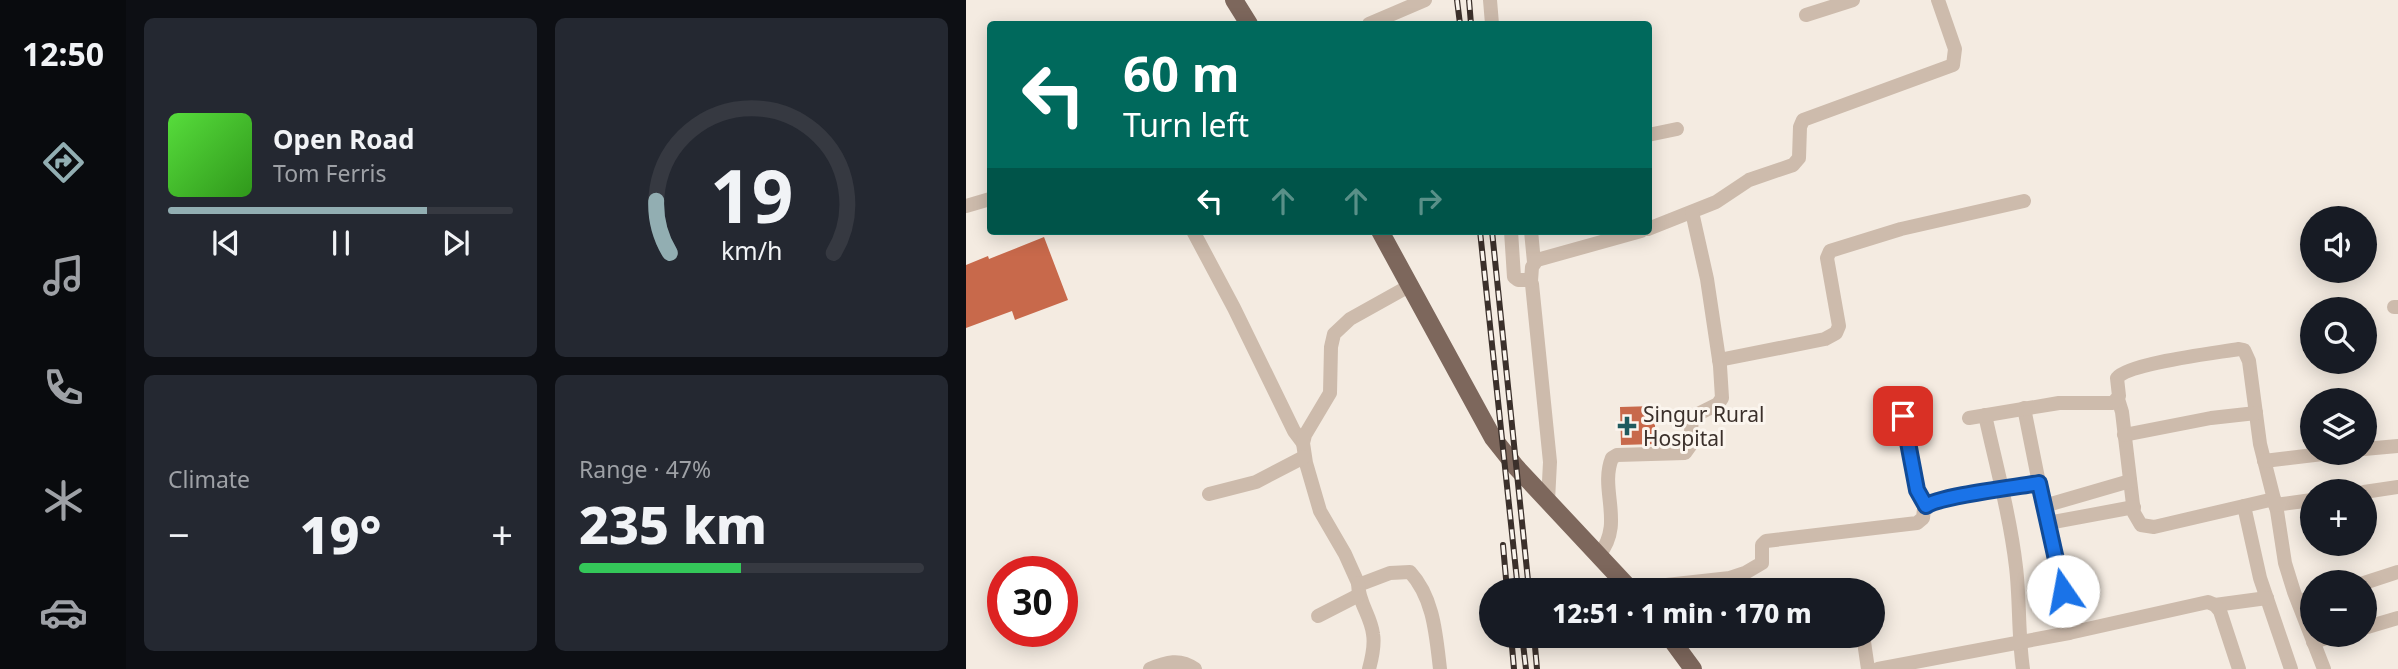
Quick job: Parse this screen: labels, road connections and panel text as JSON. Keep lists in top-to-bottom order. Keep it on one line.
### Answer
{"places":{"health":["Singur Rural Hospital"]},"page":{"tabs":"12:50","turn":["60 m","Turn left"],"song":["Open Road","Tom Ferris"],"map_buttons":["+","−"],"tile":["Climate",["Range · 47%","235 km"]],"heat":["−","19°","+"],"limit":"30","trip":"12:51 · 1 min · 170 m","gauge":["19","km/h"]}}
